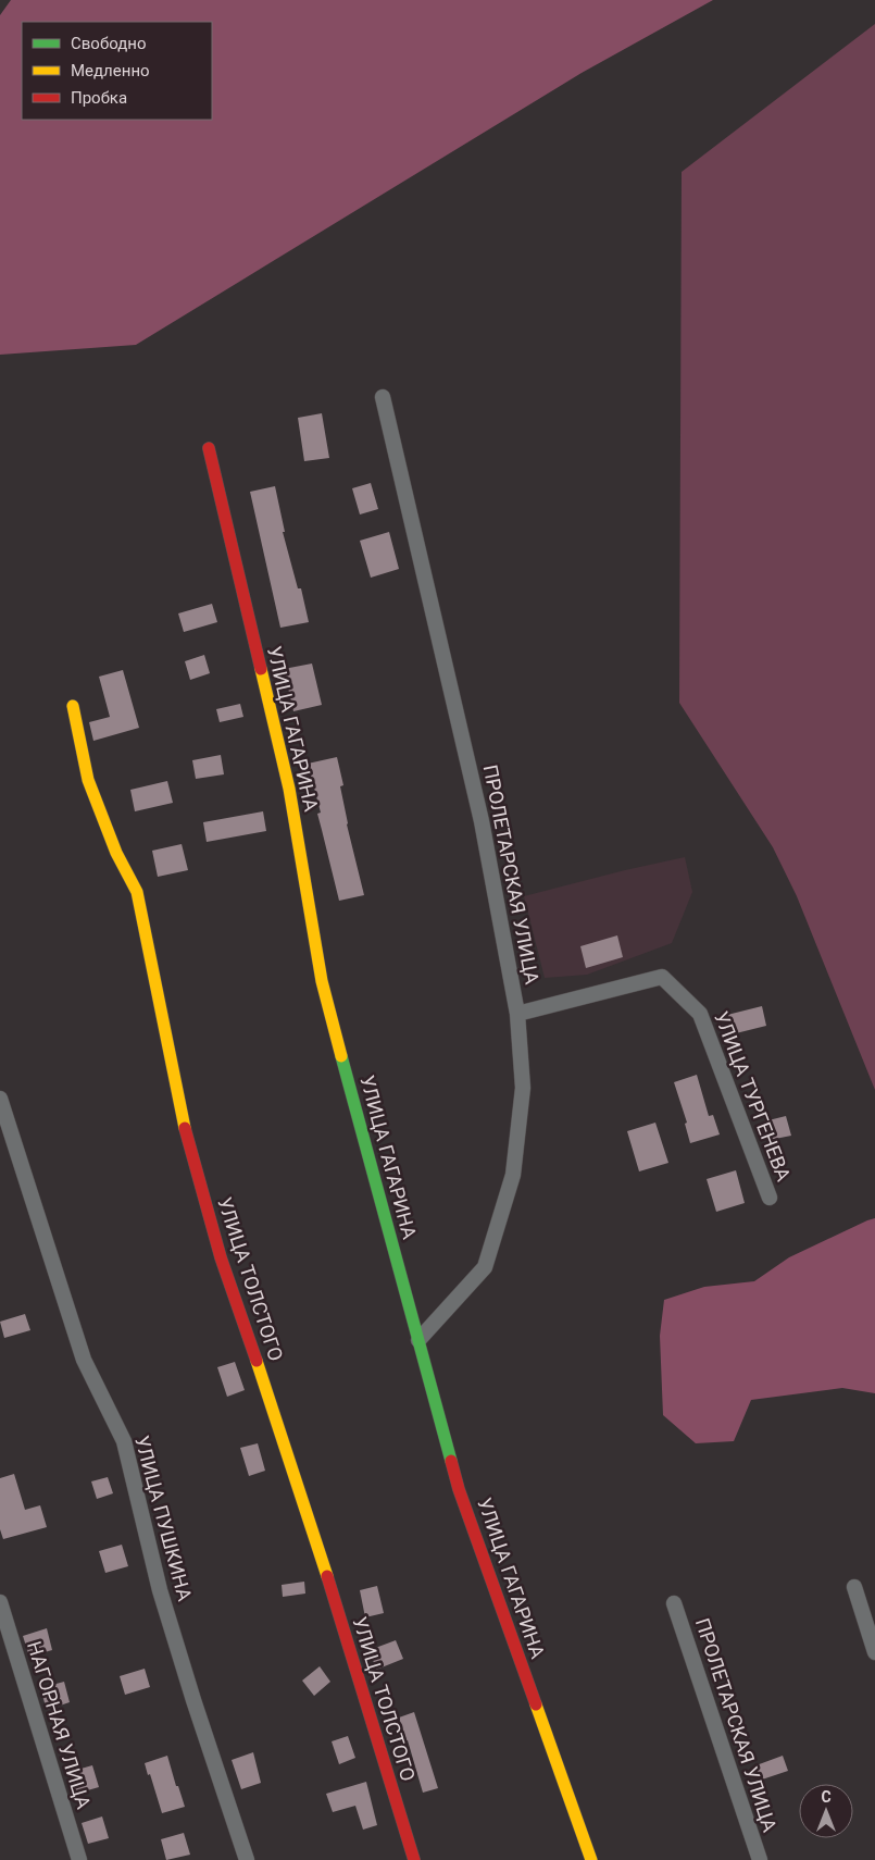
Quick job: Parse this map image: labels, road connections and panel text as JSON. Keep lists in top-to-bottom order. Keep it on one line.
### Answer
{"streets":{"street":["УЛИЦА ГАГАРИНА","ПРОЛЕТАРСКАЯ УЛИЦА","УЛИЦА ТУРГЕНЕВА","УЛИЦА ТОЛСТОГО","УЛИЦА ПУШКИНА","НАГОРНАЯ УЛИЦА"]},"crossings":[["УЛИЦА ГАГАРИНА","ПРОЛЕТАРСКАЯ УЛИЦА"],["ПРОЛЕТАРСКАЯ УЛИЦА","УЛИЦА ТУРГЕНЕВА"]],"legend":["Свободно","Медленно","Пробка"],"north":"top"}
